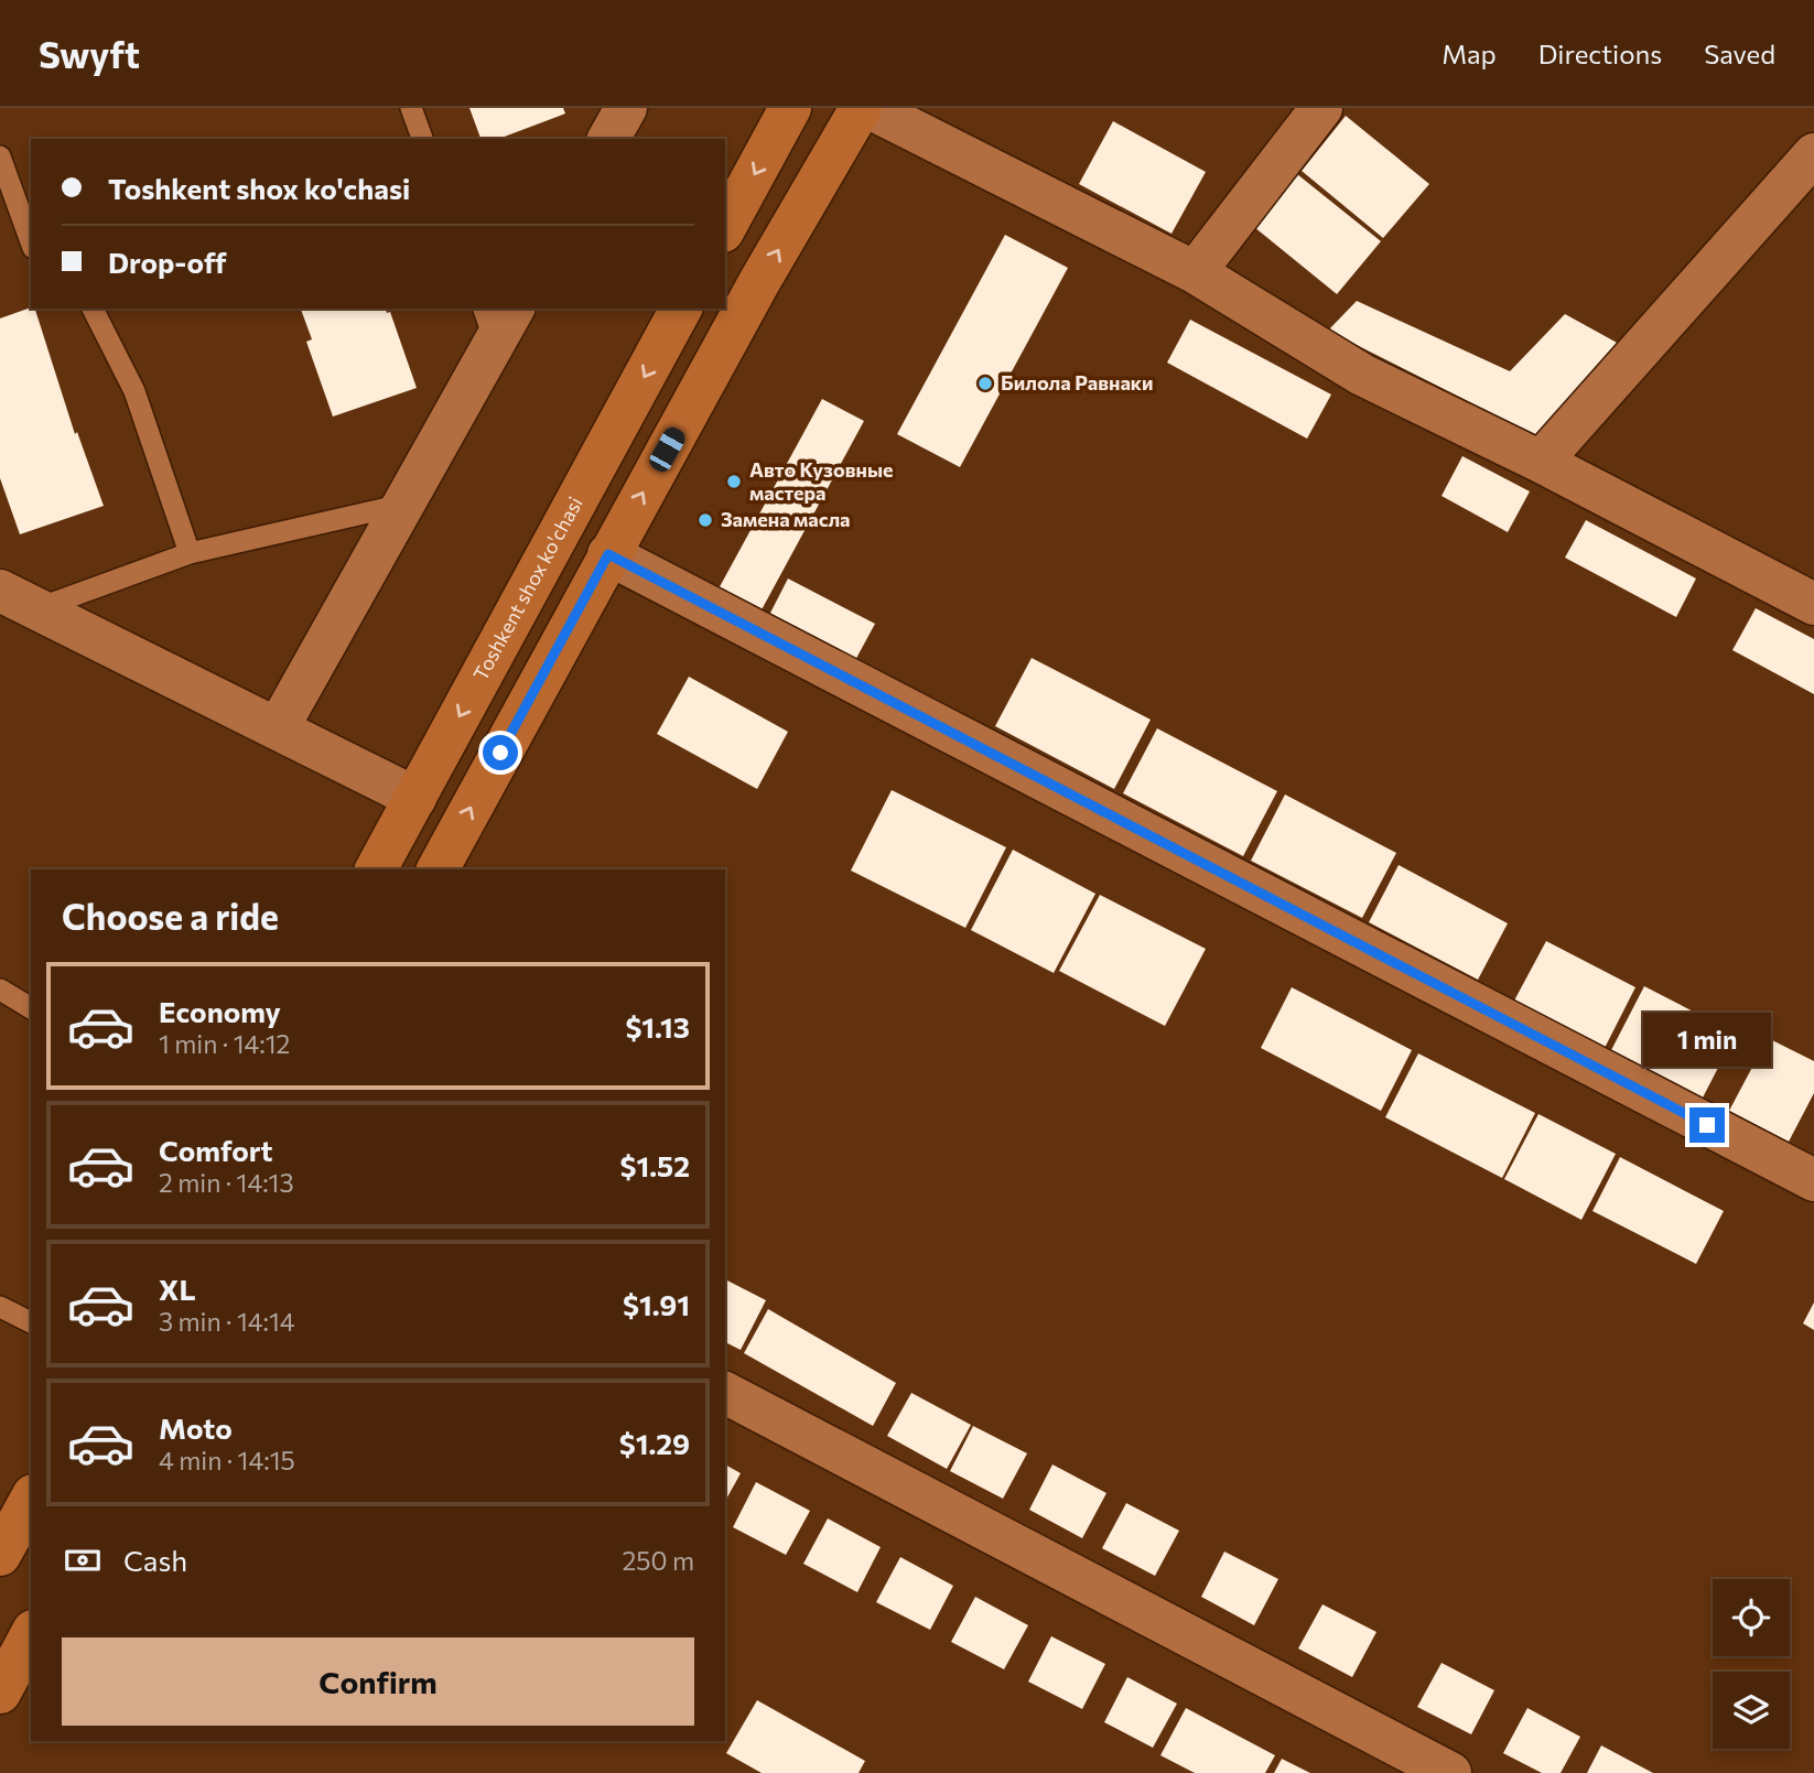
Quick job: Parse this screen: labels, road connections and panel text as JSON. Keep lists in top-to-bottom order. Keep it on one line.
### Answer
{"streets":{"main road":["Toshkent shox ko'chasi"]},"places":["Билола Равнаки","Авто Кузовные мастера","Замена масла"],"page":{"header":"Swyft","nav":["Map","Directions","Saved"],"banner":["Toshkent shox ko'chasi","Drop-off"],"heading":"Choose a ride","list":[{"name":"Economy","note":"1 min · 14:12","value":"$1.13"},{"name":"Comfort","note":"2 min · 14:13","value":"$1.52"},{"name":"XL","note":"3 min · 14:14","value":"$1.91"},{"name":"Moto","note":"4 min · 14:15","value":"$1.29"}],"bubble":"1 min","pay":["Cash","250 m"],"buttons":"Confirm"}}
